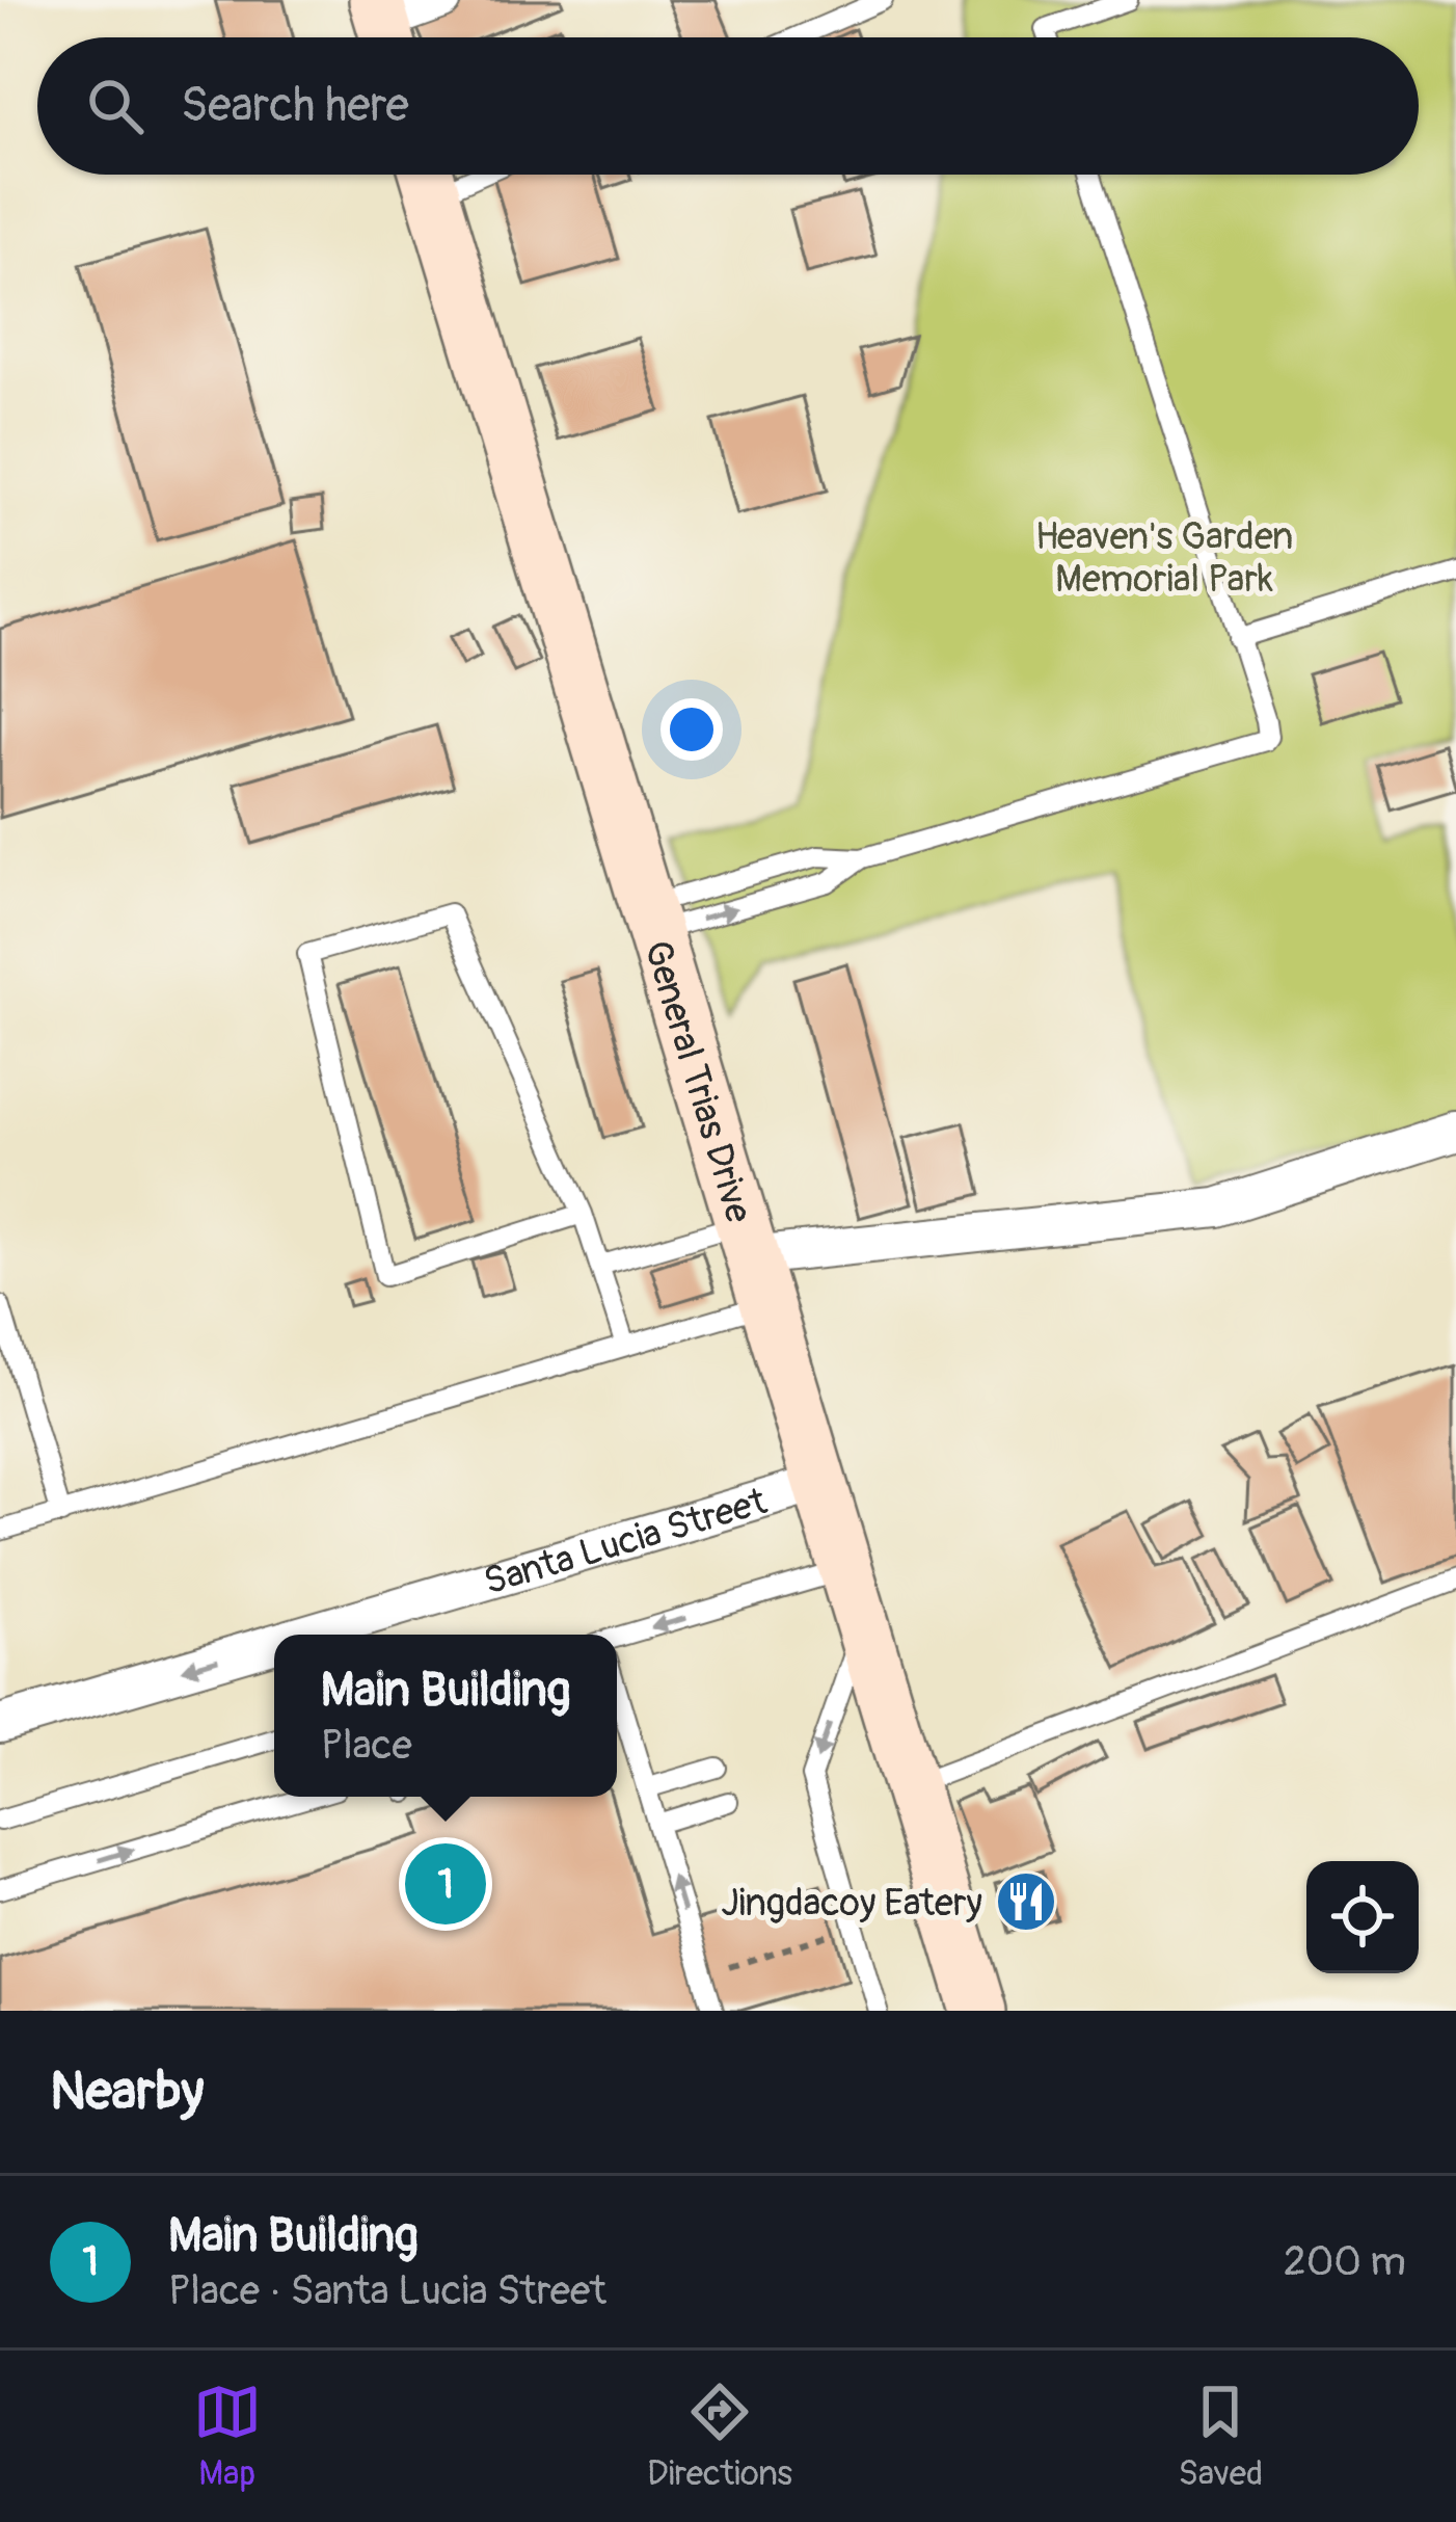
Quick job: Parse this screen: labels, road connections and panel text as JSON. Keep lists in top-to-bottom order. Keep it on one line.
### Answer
{"streets":{"main road":["General Trias Drive"],"street":["Santa Lucia Street"]},"crossings":[["General Trias Drive","Santa Lucia Street"]],"one_way":["Santa Lucia Street"],"parks":["Heaven's Garden Memorial Park"],"places":{"restaurant":["Jingdacoy Eatery"]},"page":{"search":"Search here","popup":["Main Building","Place"],"pins":"1","heading":"Nearby","list":[{"mark":"1","name":"Main Building","note":"Place · Santa Lucia Street","value":"200 m"}],"nav":["Map","Directions","Saved"]}}
